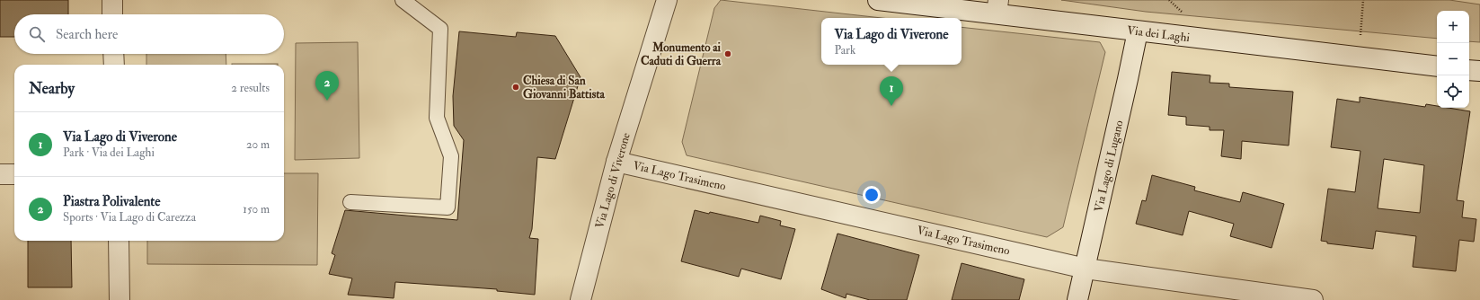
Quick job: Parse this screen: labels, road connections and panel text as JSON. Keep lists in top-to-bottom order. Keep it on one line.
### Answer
{"streets":{"street":["Via dei Laghi","Via Lago di Lugano","Via Lago Trasimeno","Via Lago di Viverone"]},"crossings":[["Via dei Laghi","Via Lago di Lugano"],["Via Lago di Lugano","Via Lago Trasimeno"],["Via Lago Trasimeno","Via Lago di Viverone"]],"places":["Monumento ai Caduti di Guerra","Chiesa di San Giovanni Battista"],"page":{"map_buttons":["+","−"],"search":"Search here","popup":["Via Lago di Viverone","Park"],"heading":["Nearby","2 results"],"pins":["2","1"],"list":[{"mark":"1","name":"Via Lago di Viverone","note":"Park · Via dei Laghi","value":"20 m"},{"mark":"2","name":"Piastra Polivalente","note":"Sports · Via Lago di Carezza","value":"150 m"}]}}
